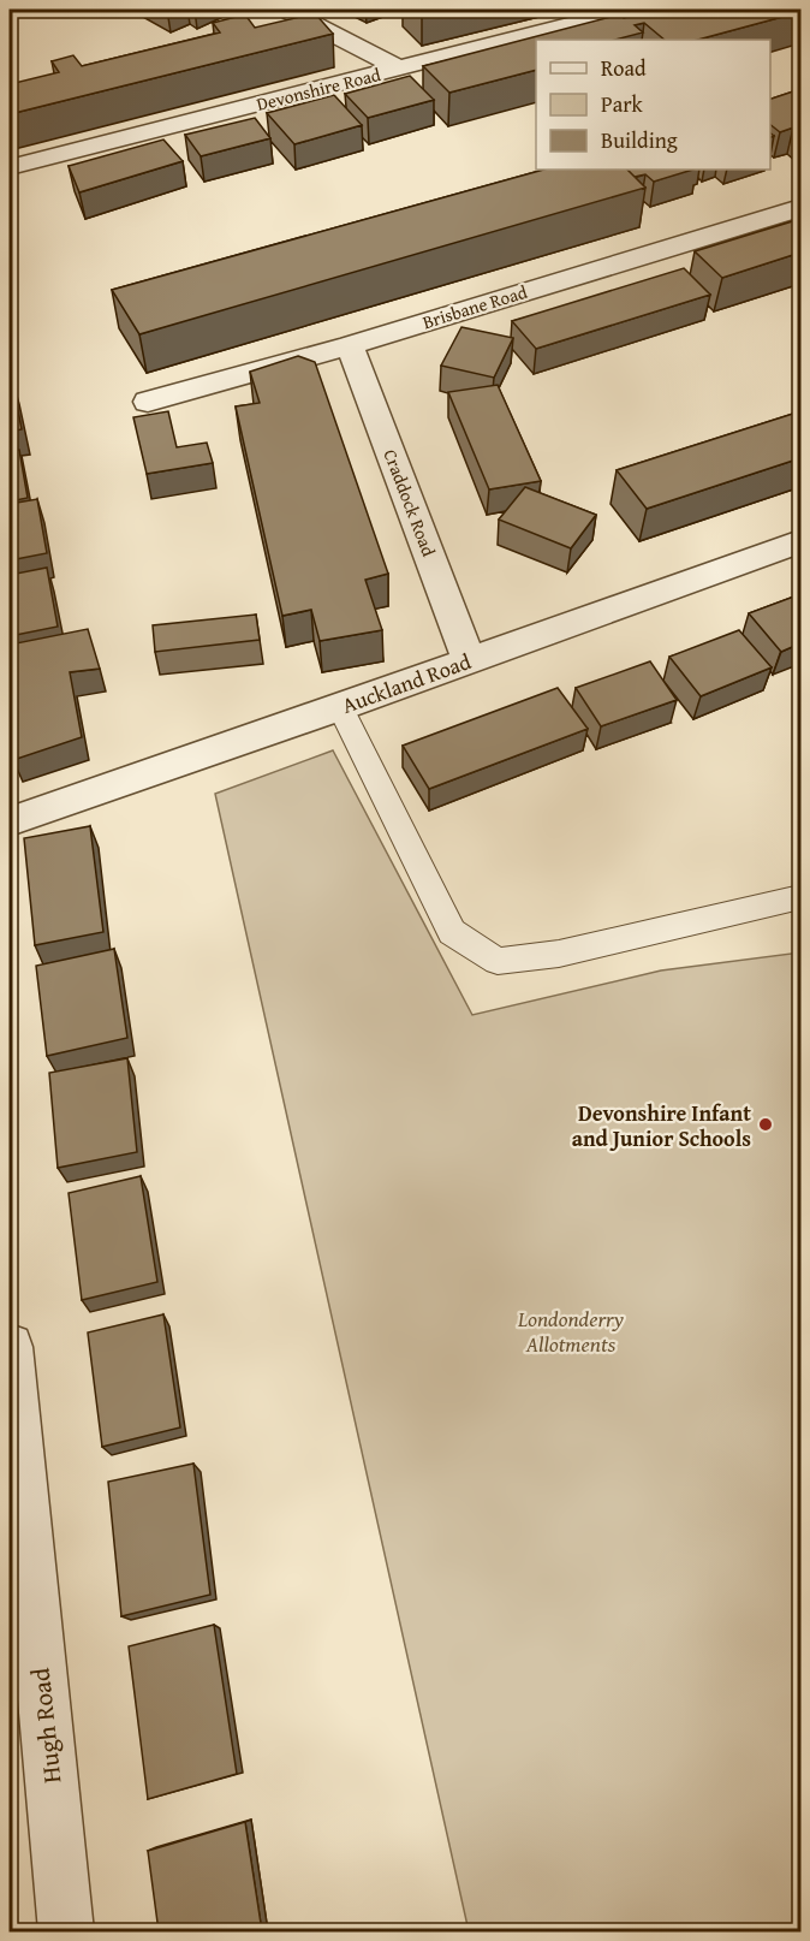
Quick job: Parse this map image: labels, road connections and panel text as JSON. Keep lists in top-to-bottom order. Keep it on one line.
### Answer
{"streets":{"street":["Devonshire Road","Brisbane Road","Craddock Road","Auckland Road","Hugh Road"]},"crossings":[["Brisbane Road","Craddock Road"],["Craddock Road","Auckland Road"]],"parks":["Londonderry Allotments"],"places":["Devonshire Infant and Junior Schools"],"legend":["Road","Park","Building"]}
